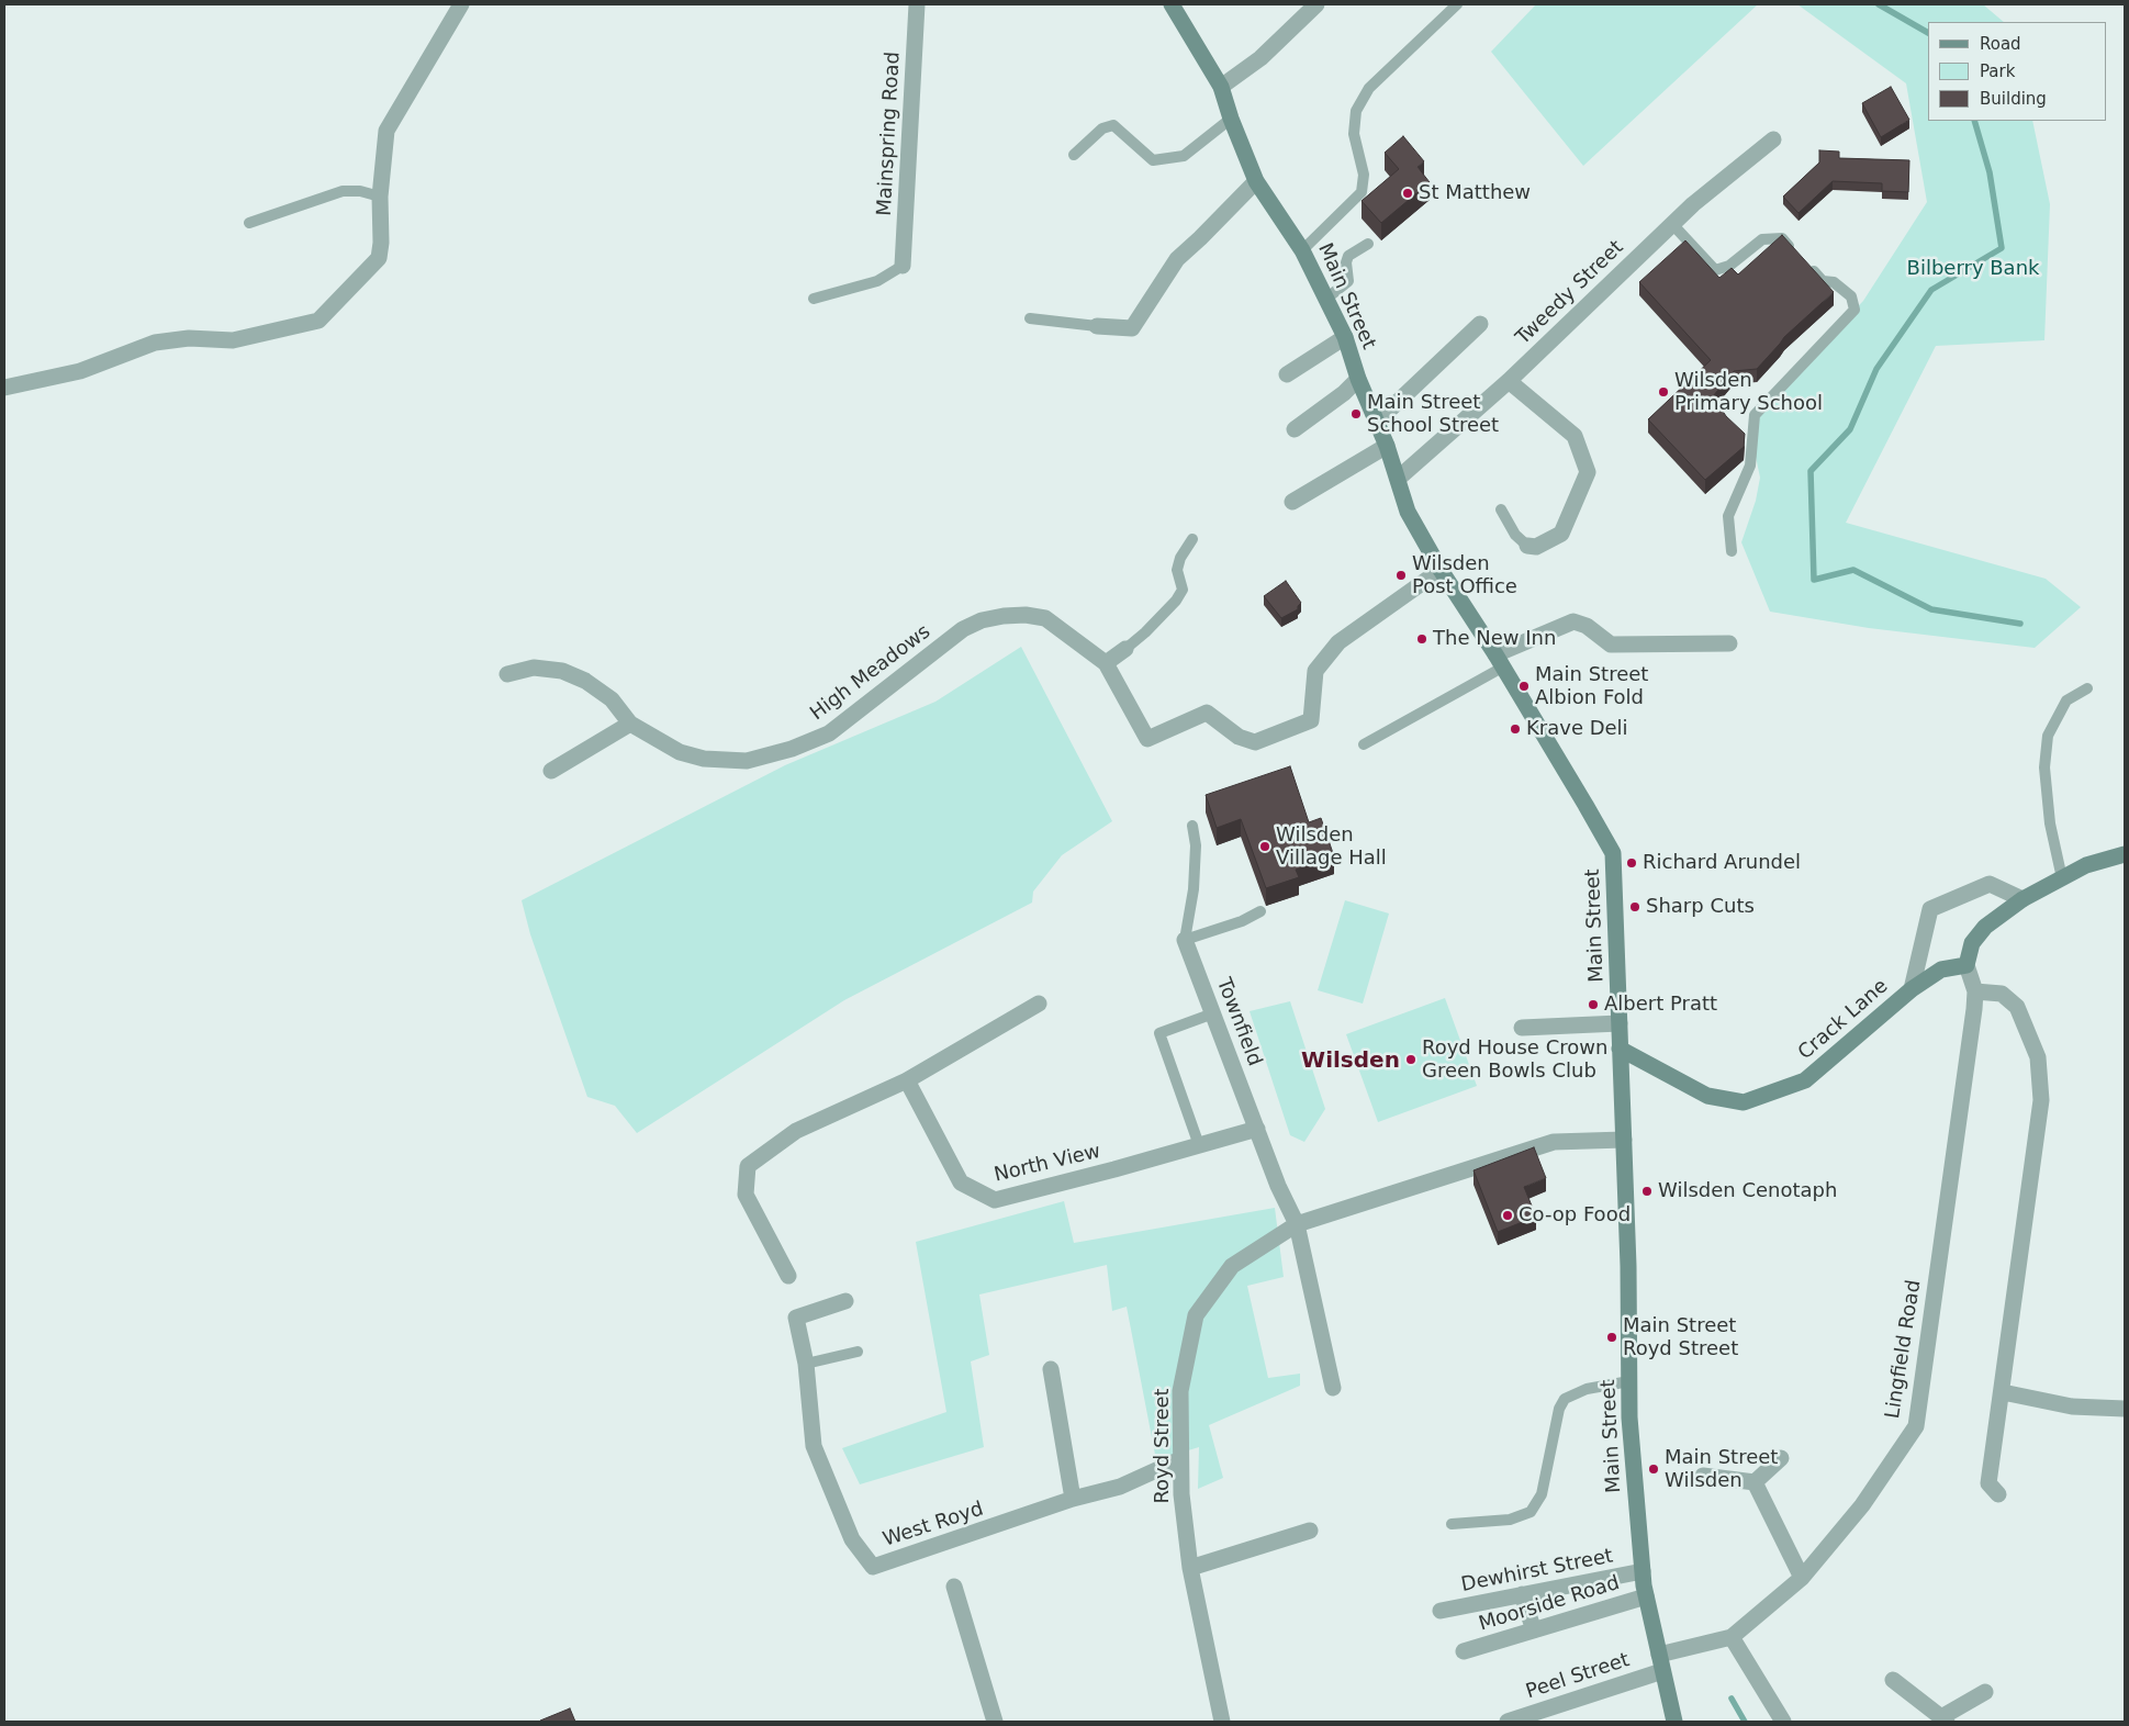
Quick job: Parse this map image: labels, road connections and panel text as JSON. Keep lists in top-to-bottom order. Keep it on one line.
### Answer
{"streets":{"street":["Mainspring Road","Tweedy Street","Main Street","High Meadows","Crack Lane","Townfield","North View","Lingfield Road","Royd Street","West Royd","Dewhirst Street","Moorside Road","Peel Street"]},"crossings":[["Tweedy Street","Main Street"],["Main Street","Crack Lane"],["Main Street","Lingfield Road"],["Main Street","Royd Street"],["Main Street","Dewhirst Street"],["Main Street","Moorside Road"],["Main Street","Peel Street"],["Crack Lane","Lingfield Road"],["Townfield","North View"],["Townfield","Royd Street"],["Lingfield Road","Peel Street"],["Royd Street","West Royd"]],"districts":["Wilsden"],"parks":["Bilberry Bank"],"places":["St Matthew","Wilsden Primary School","Main Street School Street","Wilsden Post Office","The New Inn","Main Street Albion Fold","Krave Deli","Wilsden Village Hall","Richard Arundel","Sharp Cuts","Albert Pratt","Royd House Crown Green Bowls Club","Wilsden Cenotaph","Co-op Food","Main Street Royd Street","Main Street Wilsden"],"legend":["Road","Park","Building"]}
